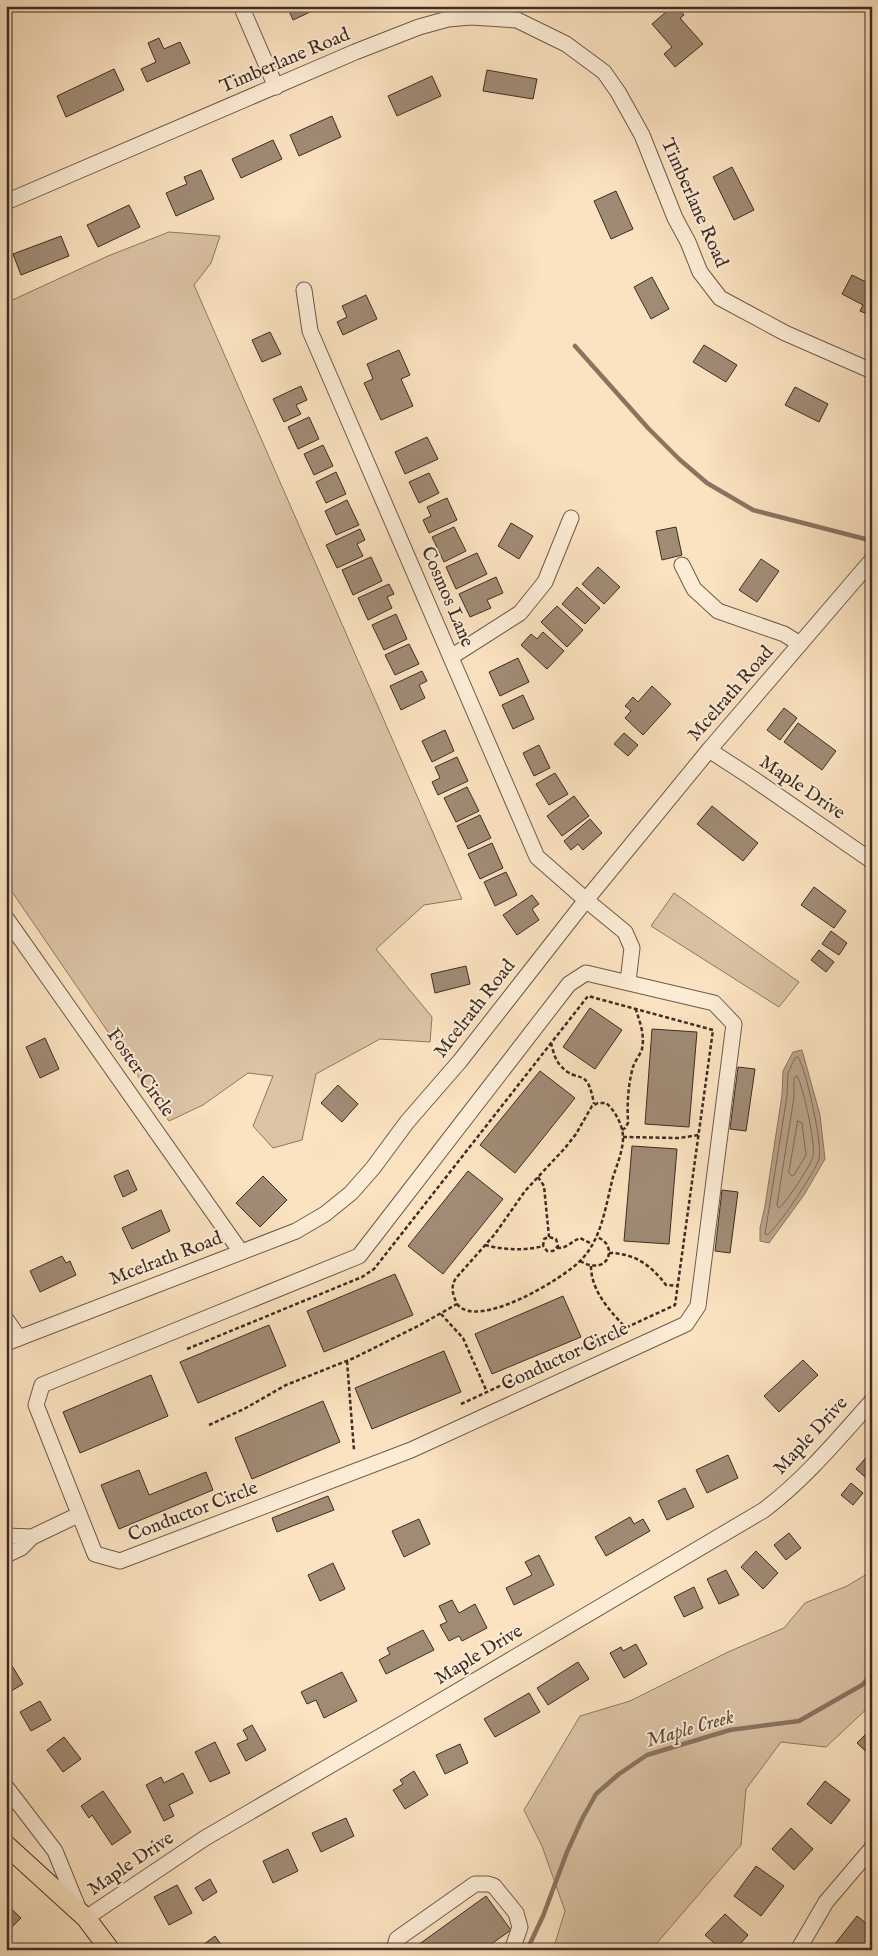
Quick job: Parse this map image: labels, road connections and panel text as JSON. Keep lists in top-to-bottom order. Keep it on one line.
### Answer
{"streets":{"street":["Timberlane Road","Cosmos Lane","Mcelrath Road","Maple Drive","Foster Circle","Conductor Circle"]},"crossings":[["Cosmos Lane","Mcelrath Road"],["Mcelrath Road","Maple Drive"],["Mcelrath Road","Foster Circle"]],"water":["Maple Creek"]}
